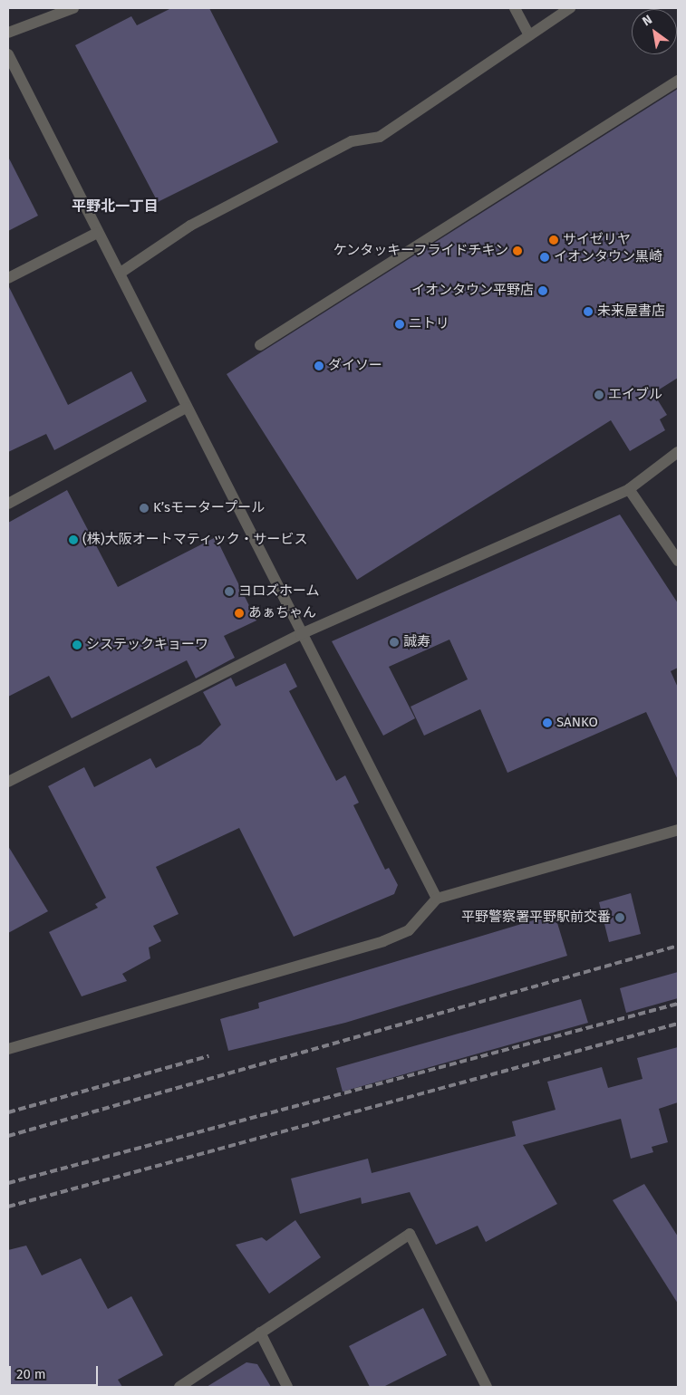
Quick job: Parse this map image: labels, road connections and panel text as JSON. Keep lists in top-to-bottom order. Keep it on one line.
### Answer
{"districts":["平野北一丁目"],"places":["サイゼリヤ","ケンタッキーフライドチキン","イオンタウン黒崎","イオンタウン平野店","未来屋書店","ニトリ","ダイソー","エイブル","K’sモータープール","(株)大阪オートマティック・サービス","ヨロズホーム","あぁちゃん","誠寿","システックキョーワ","SANKO","平野警察署平野駅前交番"],"scale_bar":"20 m","north":"top left"}
